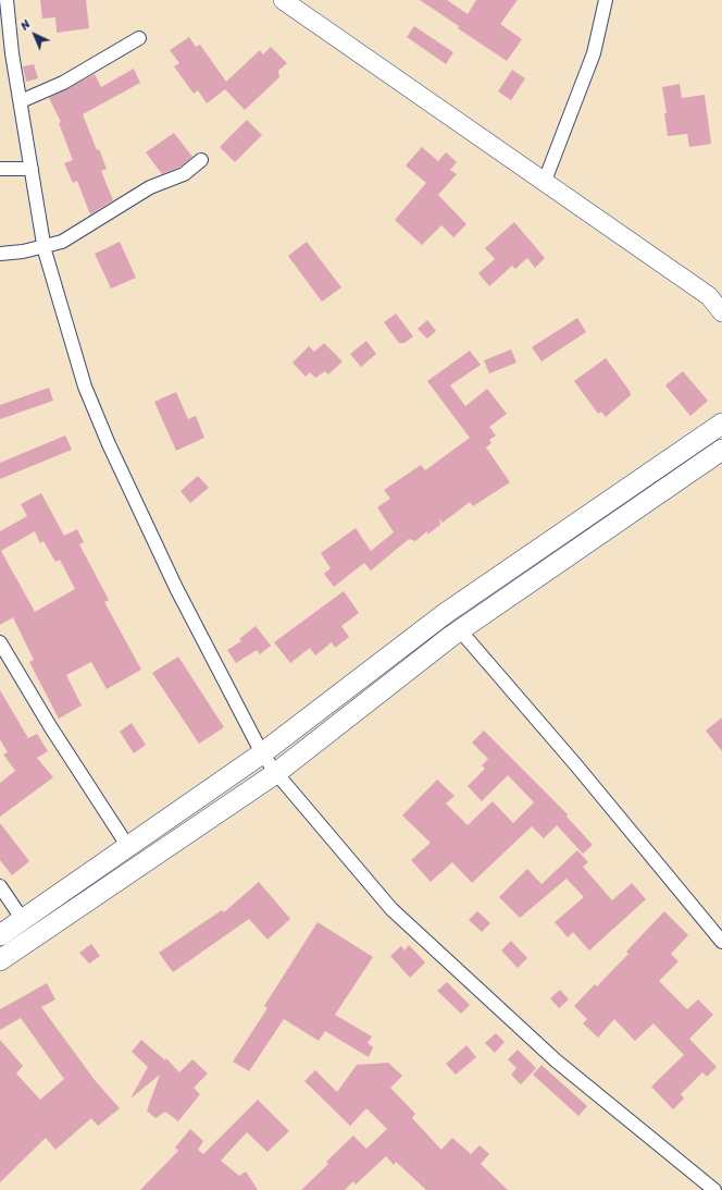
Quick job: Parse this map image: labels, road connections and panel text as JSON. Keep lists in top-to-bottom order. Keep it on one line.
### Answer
{"north":"top left"}
